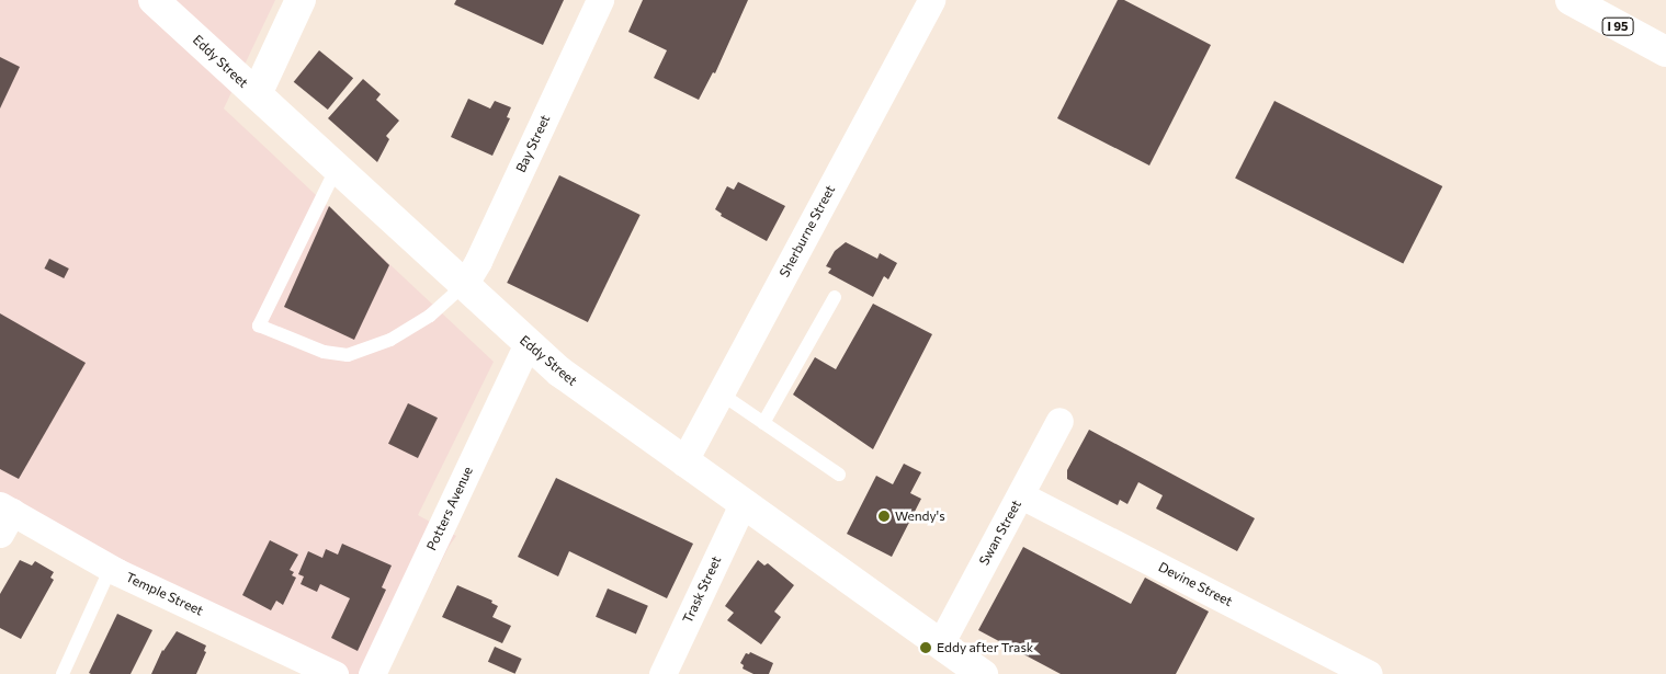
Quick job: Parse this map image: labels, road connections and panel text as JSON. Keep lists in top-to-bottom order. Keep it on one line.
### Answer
{"streets":{"main road":["I 95","Eddy Street"],"street":["Bay Street","Sherburne Street","Potters Avenue","Swan Street","Devine Street","Trask Street","Temple Street"]},"crossings":[["Eddy Street","Bay Street"],["Eddy Street","Sherburne Street"],["Eddy Street","Potters Avenue"],["Eddy Street","Swan Street"],["Eddy Street","Trask Street"],["Swan Street","Devine Street"]],"places":["Wendy's","Eddy after Trask"]}
